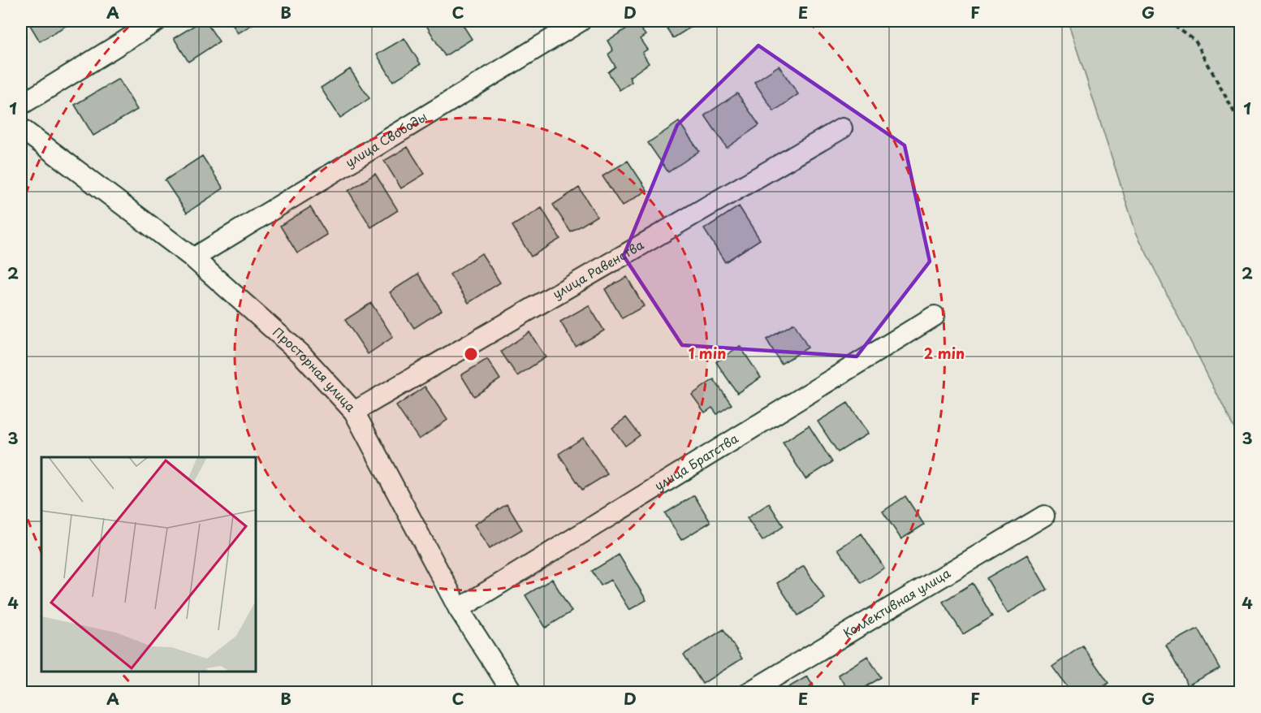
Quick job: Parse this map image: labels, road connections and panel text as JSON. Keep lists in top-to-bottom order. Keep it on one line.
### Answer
{"streets":{"street":["улица Свободы","улица Равенства","Просторная улица","улица Братства","Коллективная улица"]},"crossings":[["улица Свободы","Просторная улица"],["улица Равенства","Просторная улица"],["Просторная улица","улица Братства"]],"grid":{"columns":["A","B","C","D","E","F","G"],"rows":["1","2","3","4"]},"rings":["1 min","2 min"]}
